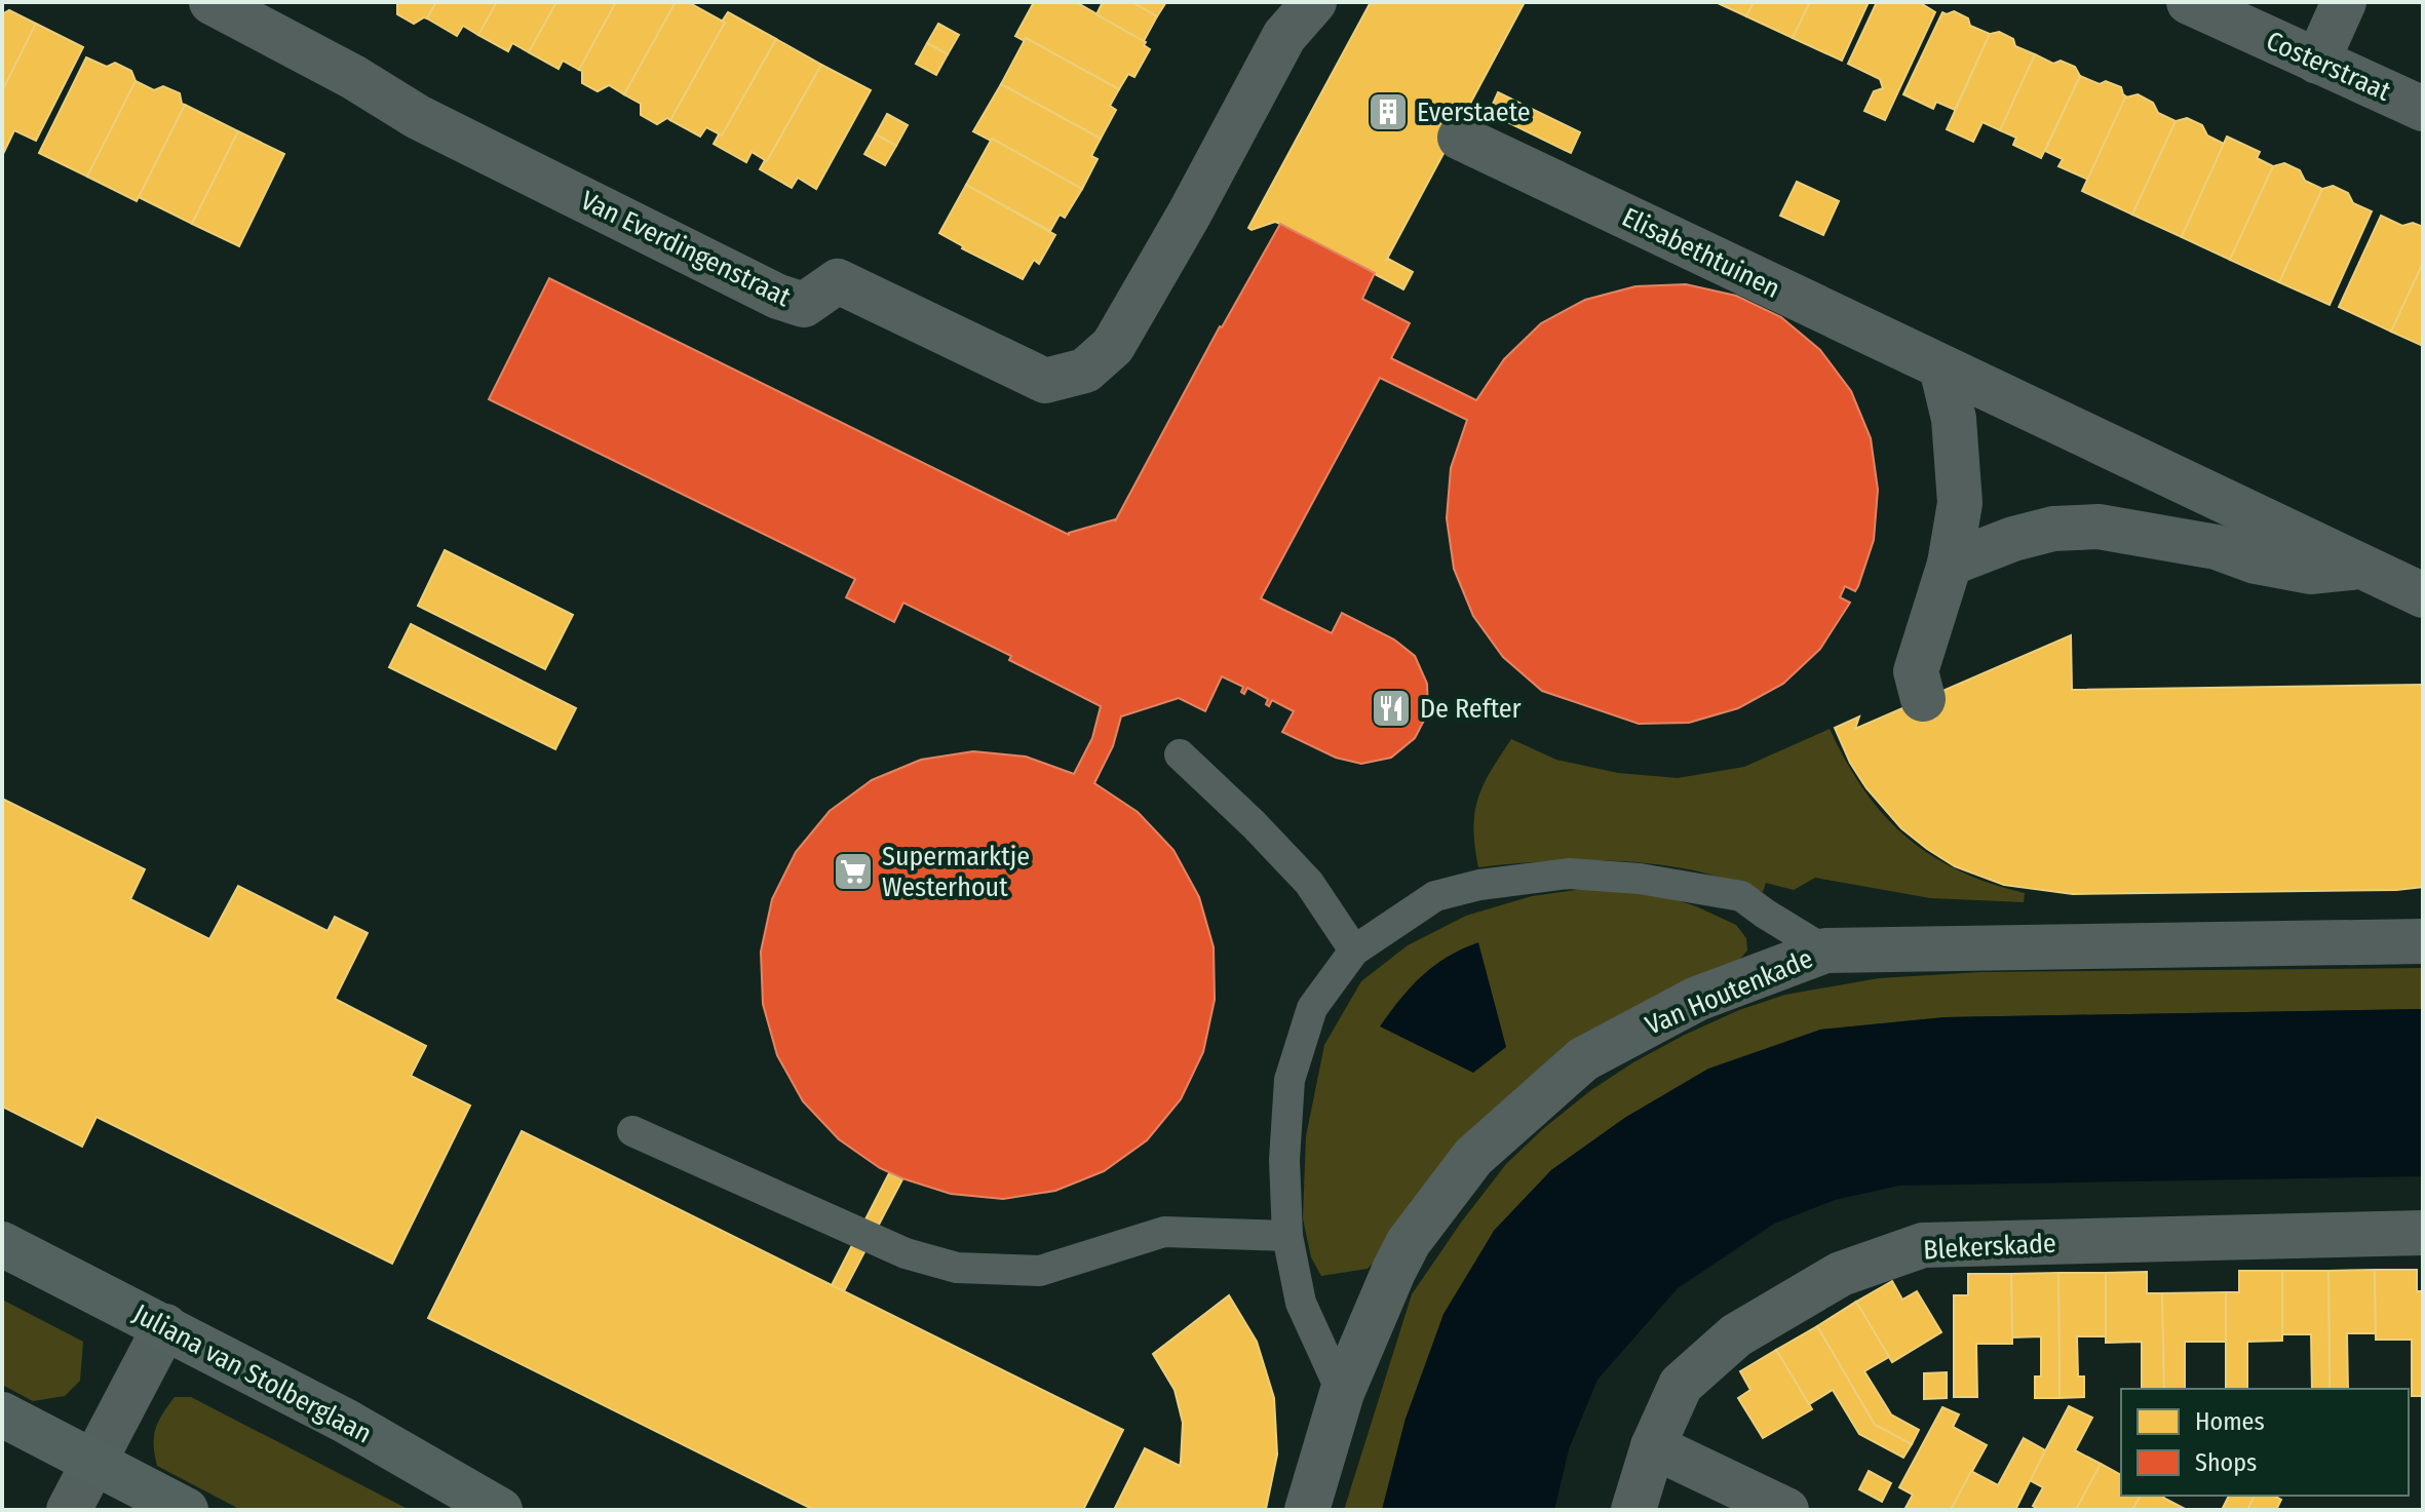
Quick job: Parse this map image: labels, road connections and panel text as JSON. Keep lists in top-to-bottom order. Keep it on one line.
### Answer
{"streets":{"street":["Costerstraat","Van Everdingenstraat","Elisabethtuinen","Van Houtenkade","Blekerskade","Juliana van Stolberglaan"]},"places":{"building":["Everstaete"],"restaurant":["De Refter"],"supermarket":["Supermarktje Westerhout"]},"legend":["Homes","Shops"]}
